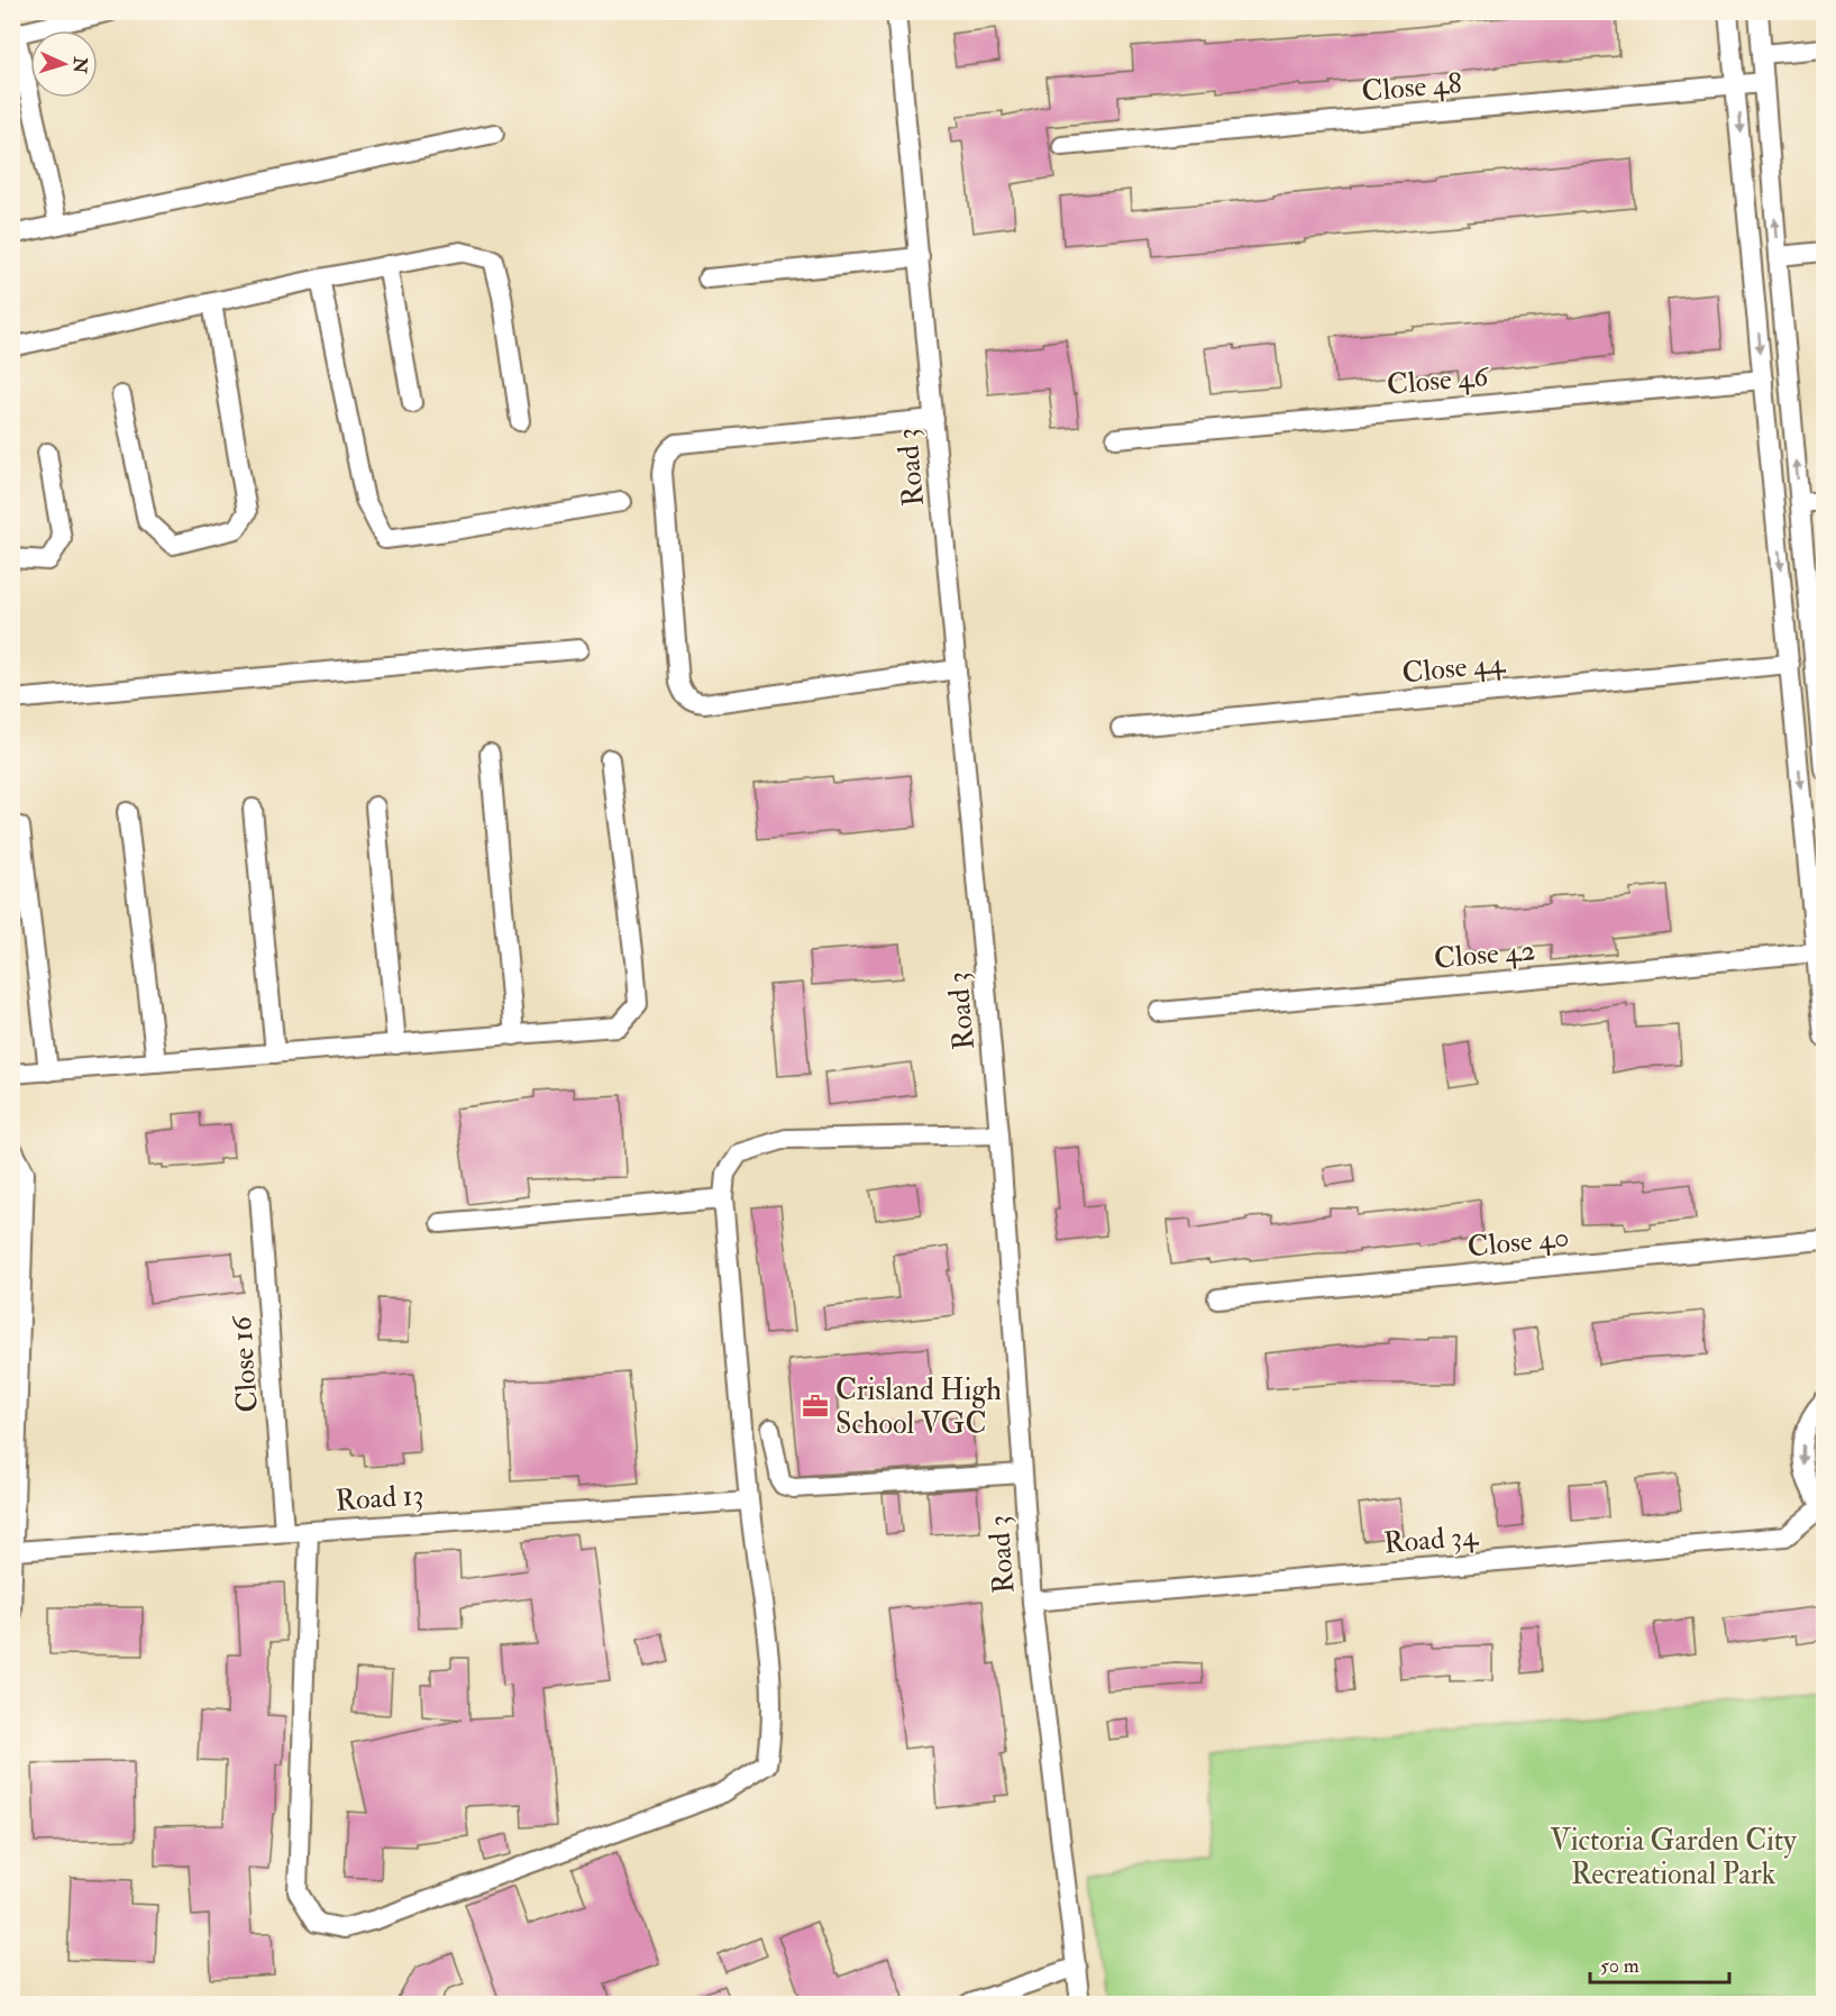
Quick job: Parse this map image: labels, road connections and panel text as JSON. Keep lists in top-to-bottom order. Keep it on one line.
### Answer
{"streets":{"street":["Close 48","Close 46","Road 3","Close 44","Close 42","Close 40","Close 16","Road 13","Road 34"]},"crossings":[["Road 3","Road 34"],["Close 16","Road 13"]],"parks":["Victoria Garden City Recreational Park"],"places":{"office":["Crisland High School VGC"]},"scale_bar":"50 m","north":"right"}
